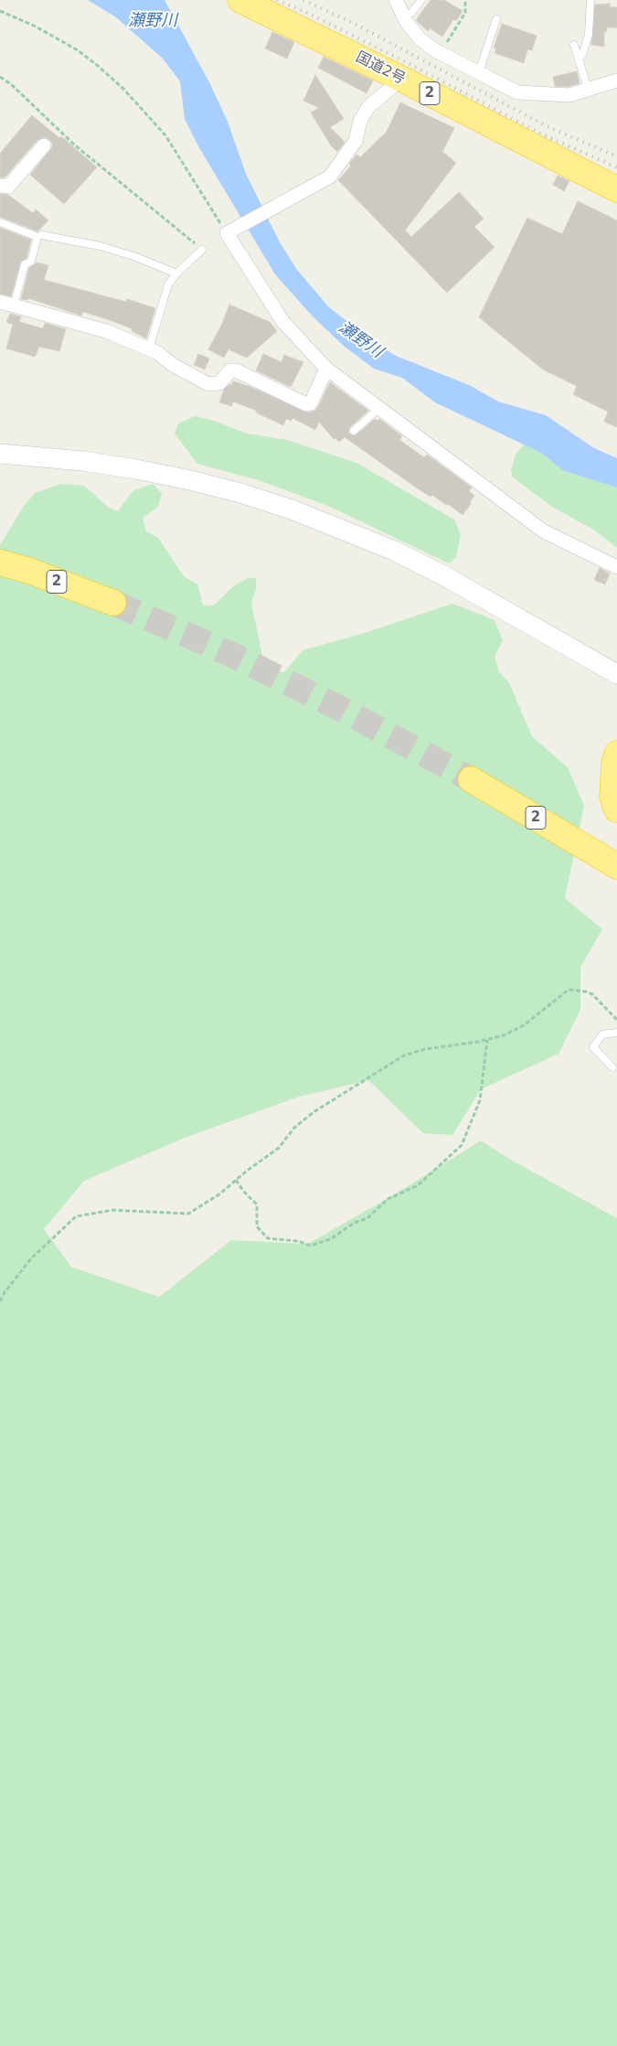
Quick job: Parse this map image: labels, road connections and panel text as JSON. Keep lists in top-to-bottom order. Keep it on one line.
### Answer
{"streets":{"highway":["国道2号","2"]},"water":["瀬野川"]}
